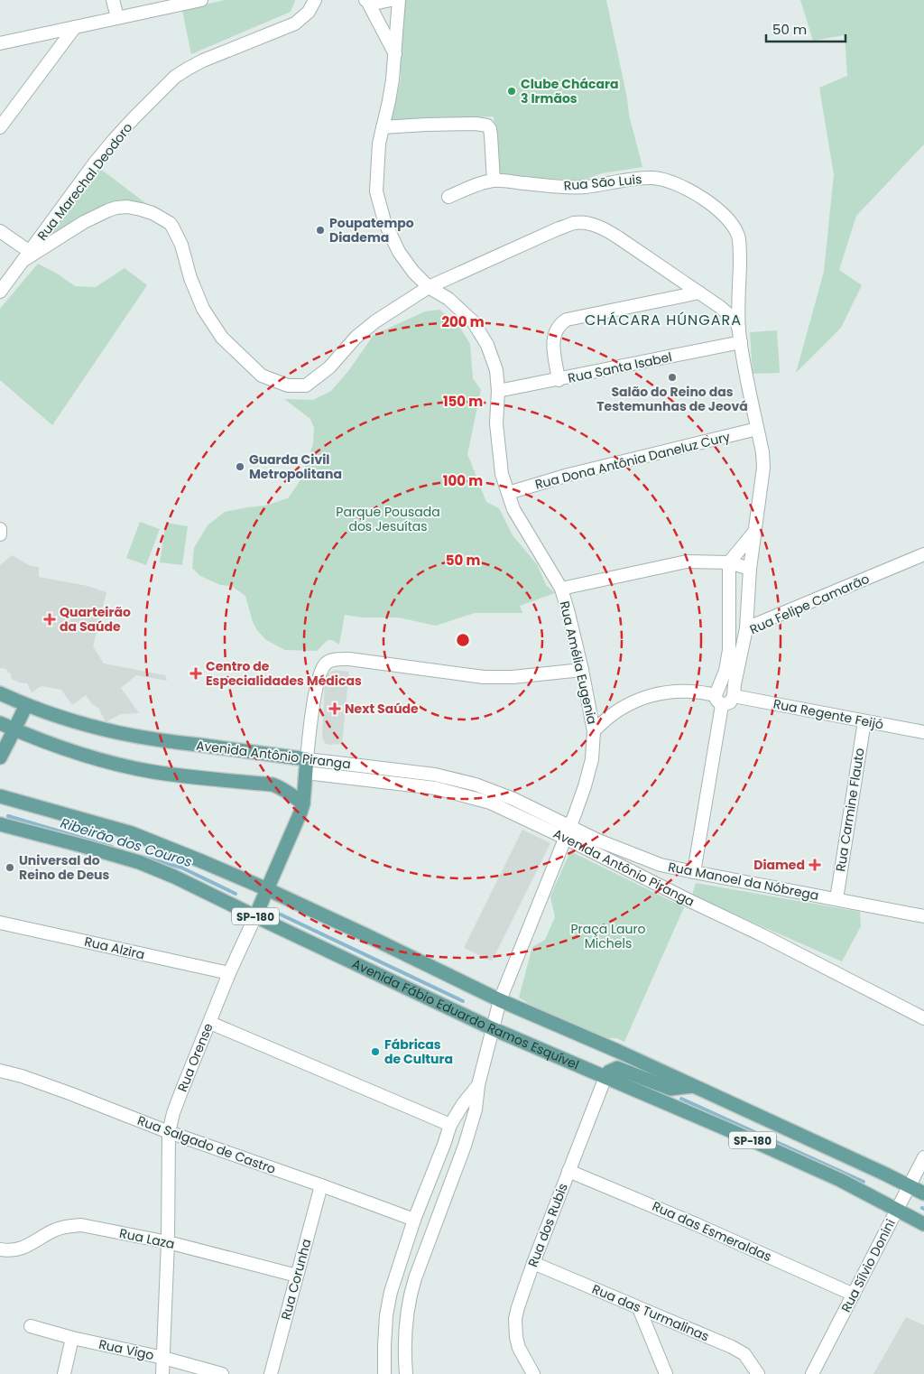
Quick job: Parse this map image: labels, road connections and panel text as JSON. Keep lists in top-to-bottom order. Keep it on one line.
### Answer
{"streets":{"main road":["Avenida Antônio Piranga","SP-180","Avenida Fábio Eduardo Ramos Esquível","Rua Orense"],"street":["Rua Marechal Deodoro","Rua São Luis","Rua Santa Isabel","Rua Dona Antônia Daneluz Cury","Rua Felipe Camarão","Rua Amélia Eugenia","Rua Regente Feijó","Rua Carmine Flauto","Rua Manoel da Nóbrega","Rua Alzira","Rua Salgado de Castro","Rua dos Rubis","Rua das Esmeraldas","Rua Laza","Rua Sílvio Donini","Rua Corunha","Rua das Turmalinas","Rua Vigo"]},"crossings":[["Rua São Luis","Rua Santa Isabel"],["Rua São Luis","Rua Dona Antônia Daneluz Cury"],["Rua São Luis","Rua Felipe Camarão"],["Rua Santa Isabel","Rua Amélia Eugenia"],["Rua Dona Antônia Daneluz Cury","Rua Amélia Eugenia"],["Rua Felipe Camarão","Rua Regente Feijó"],["Rua Felipe Camarão","Rua Manoel da Nóbrega"],["Rua Amélia Eugenia","Avenida Antônio Piranga"],["Rua Amélia Eugenia","Rua Manoel da Nóbrega"],["Rua Amélia Eugenia","SP-180"],["Rua Amélia Eugenia","Avenida Fábio Eduardo Ramos Esquível"],["Rua Regente Feijó","Rua Carmine Flauto"],["Avenida Antônio Piranga","Rua Manoel da Nóbrega"],["Avenida Antônio Piranga","Rua Orense"],["Rua Carmine Flauto","Rua Manoel da Nóbrega"],["SP-180","Rua Orense"],["SP-180","Rua Sílvio Donini"],["Rua Alzira","Rua Orense"],["Avenida Fábio Eduardo Ramos Esquível","Rua Orense"],["Avenida Fábio Eduardo Ramos Esquível","Rua dos Rubis"],["Avenida Fábio Eduardo Ramos Esquível","Rua Sílvio Donini"],["Rua Orense","Rua Salgado de Castro"],["Rua Orense","Rua Laza"],["Rua Orense","Rua Vigo"],["Rua Salgado de Castro","Rua Corunha"],["Rua dos Rubis","Rua das Esmeraldas"],["Rua dos Rubis","Rua das Turmalinas"],["Rua das Esmeraldas","Rua Sílvio Donini"],["Rua Laza","Rua Corunha"]],"districts":["CHÁCARA HÚNGARA"],"water":["Ribeirão dos Couros"],"parks":["Parque Pousada dos Jesuítas","Praça Lauro Michels"],"places":{"other":["Clube Chácara 3 Irmãos","Poupatempo Diadema","Salão do Reino das Testemunhas de Jeová","Guarda Civil Metropolitana","Universal do Reino de Deus","Fábricas de Cultura"],"health":["Quarteirão da Saúde","Centro de Especialidades Médicas","Next Saúde","Diamed"]},"scale_bar":"50 m","rings":["200 m","150 m","100 m","50 m"]}
